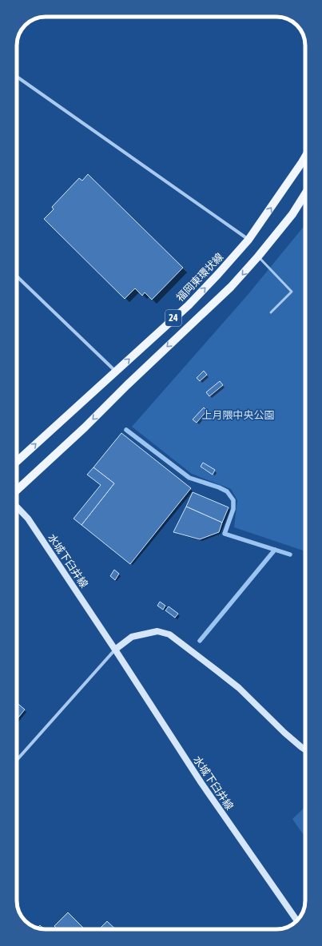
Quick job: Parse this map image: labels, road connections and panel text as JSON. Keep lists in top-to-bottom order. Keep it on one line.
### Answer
{"streets":{"main road":["福岡東環状線","24","水城下臼井線"]},"parks":["上月隈中央公園"]}
